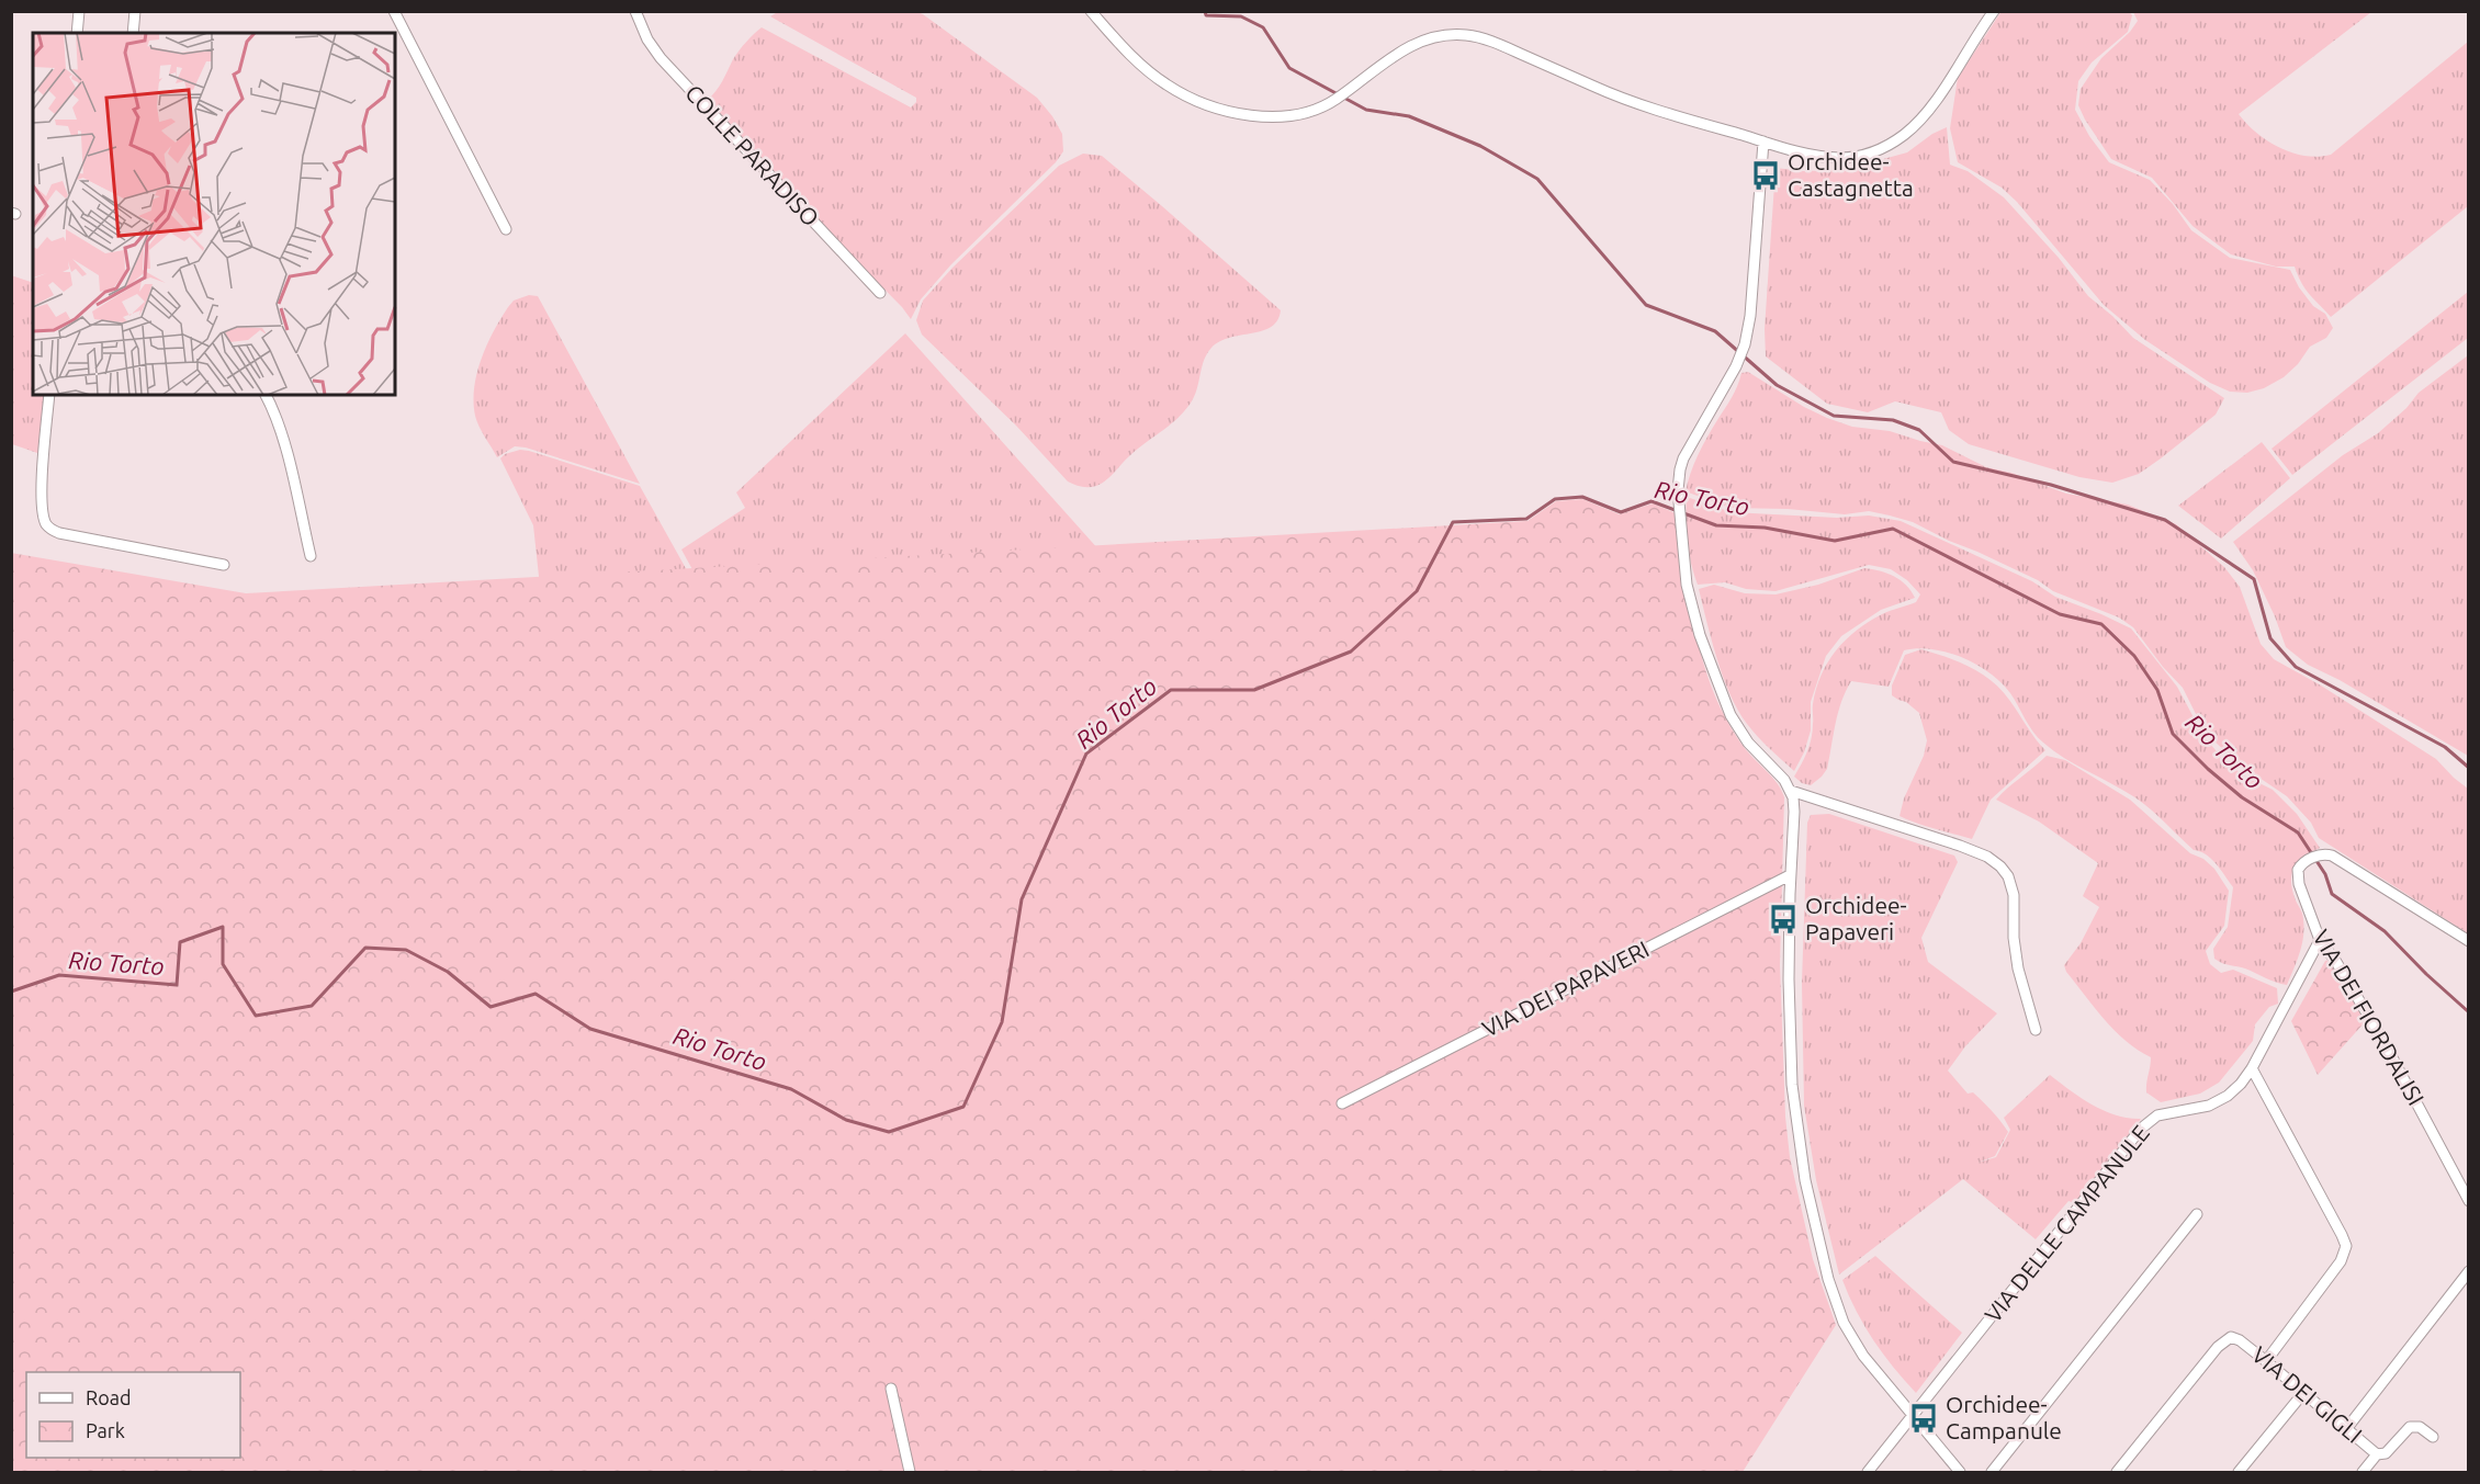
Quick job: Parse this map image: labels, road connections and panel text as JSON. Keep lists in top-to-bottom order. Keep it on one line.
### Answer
{"streets":{"street":["COLLE PARADISO","VIA DEI PAPAVERI","VIA DEI FIORDALISI","VIA DELLE CAMPANULE","VIA DEI GIGLI"]},"crossings":[["VIA DEI FIORDALISI","VIA DELLE CAMPANULE"]],"water":["Rio Torto"],"places":{"bus stop":["Orchidee- Castagnetta","Orchidee- Papaveri","Orchidee- Campanule"]},"legend":["Road","Park"]}
